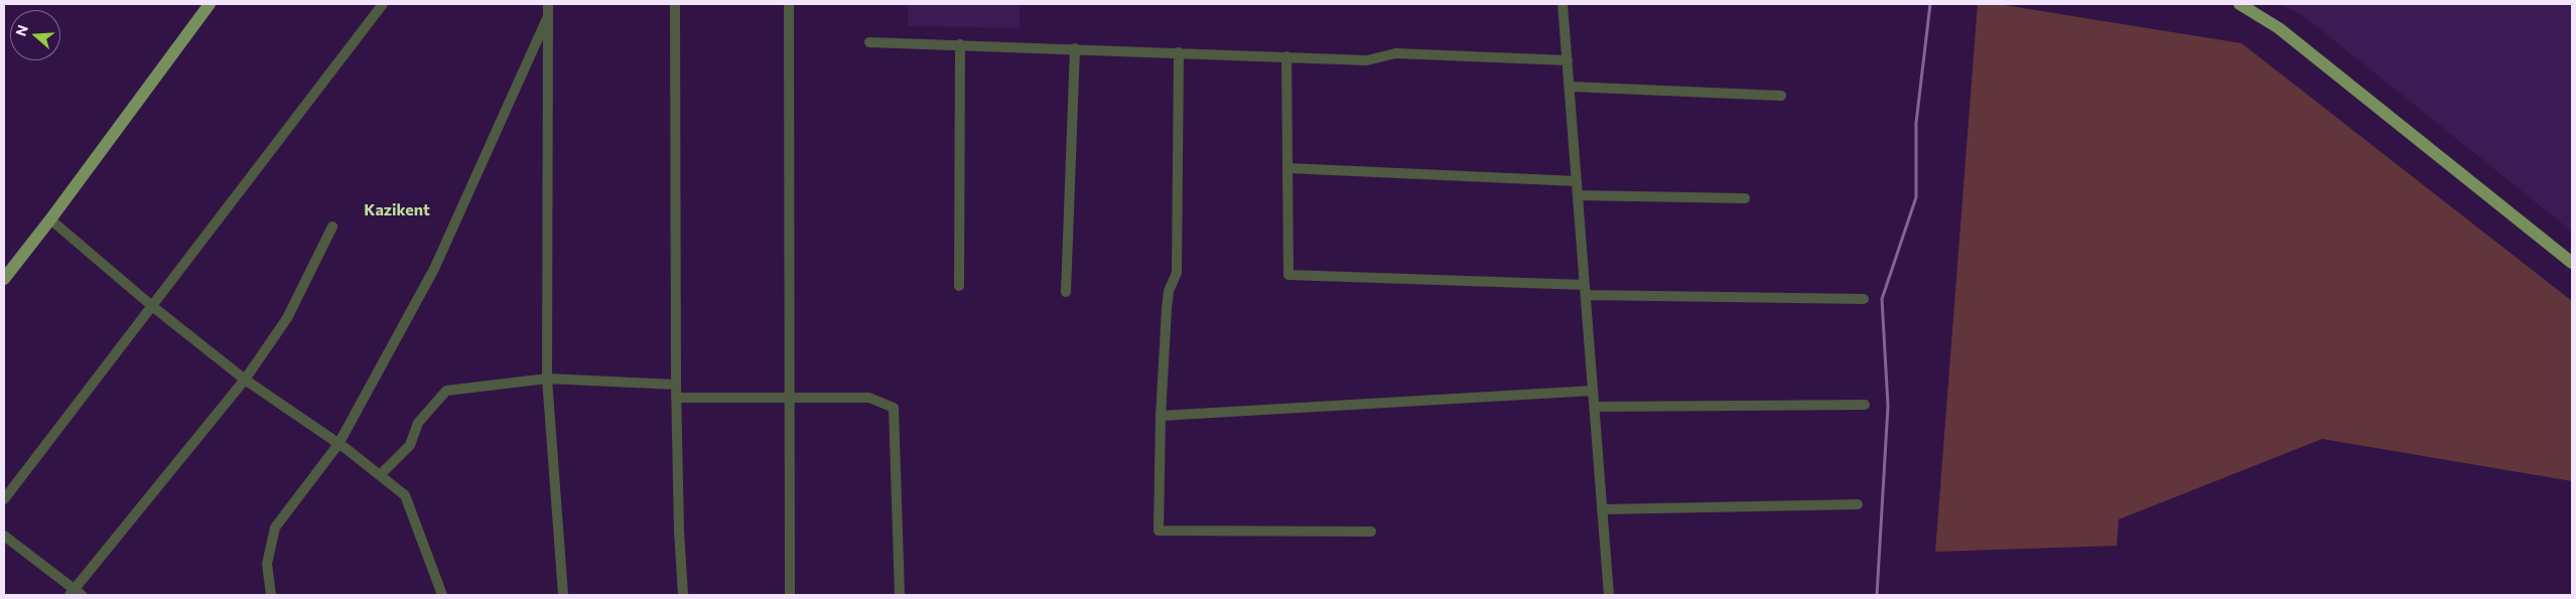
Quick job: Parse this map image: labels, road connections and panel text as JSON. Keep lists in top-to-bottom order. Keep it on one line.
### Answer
{"districts":["Kazikent"],"north":"left"}
